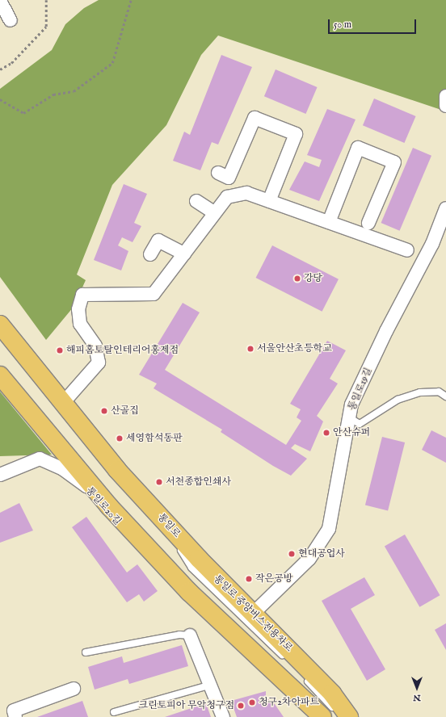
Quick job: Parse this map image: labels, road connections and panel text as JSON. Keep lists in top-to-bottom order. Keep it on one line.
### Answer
{"streets":{"main road":["통일로"],"street":["통일로19길","통일로20길"],"lane":["통일로 중앙버스전용차로"]},"crossings":[["통일로19길","통일로"],["통일로","통일로 중앙버스전용차로"]],"places":["강당","서울안산초등학교","해피홈토탈인테리어홍제점","산골집","안산슈퍼","세영함석동판","서천종합인쇄사","현대공업사","작은공방","청구2차아파트","크린토피아 무악청구점"],"scale_bar":"50 m","north":"bottom"}
